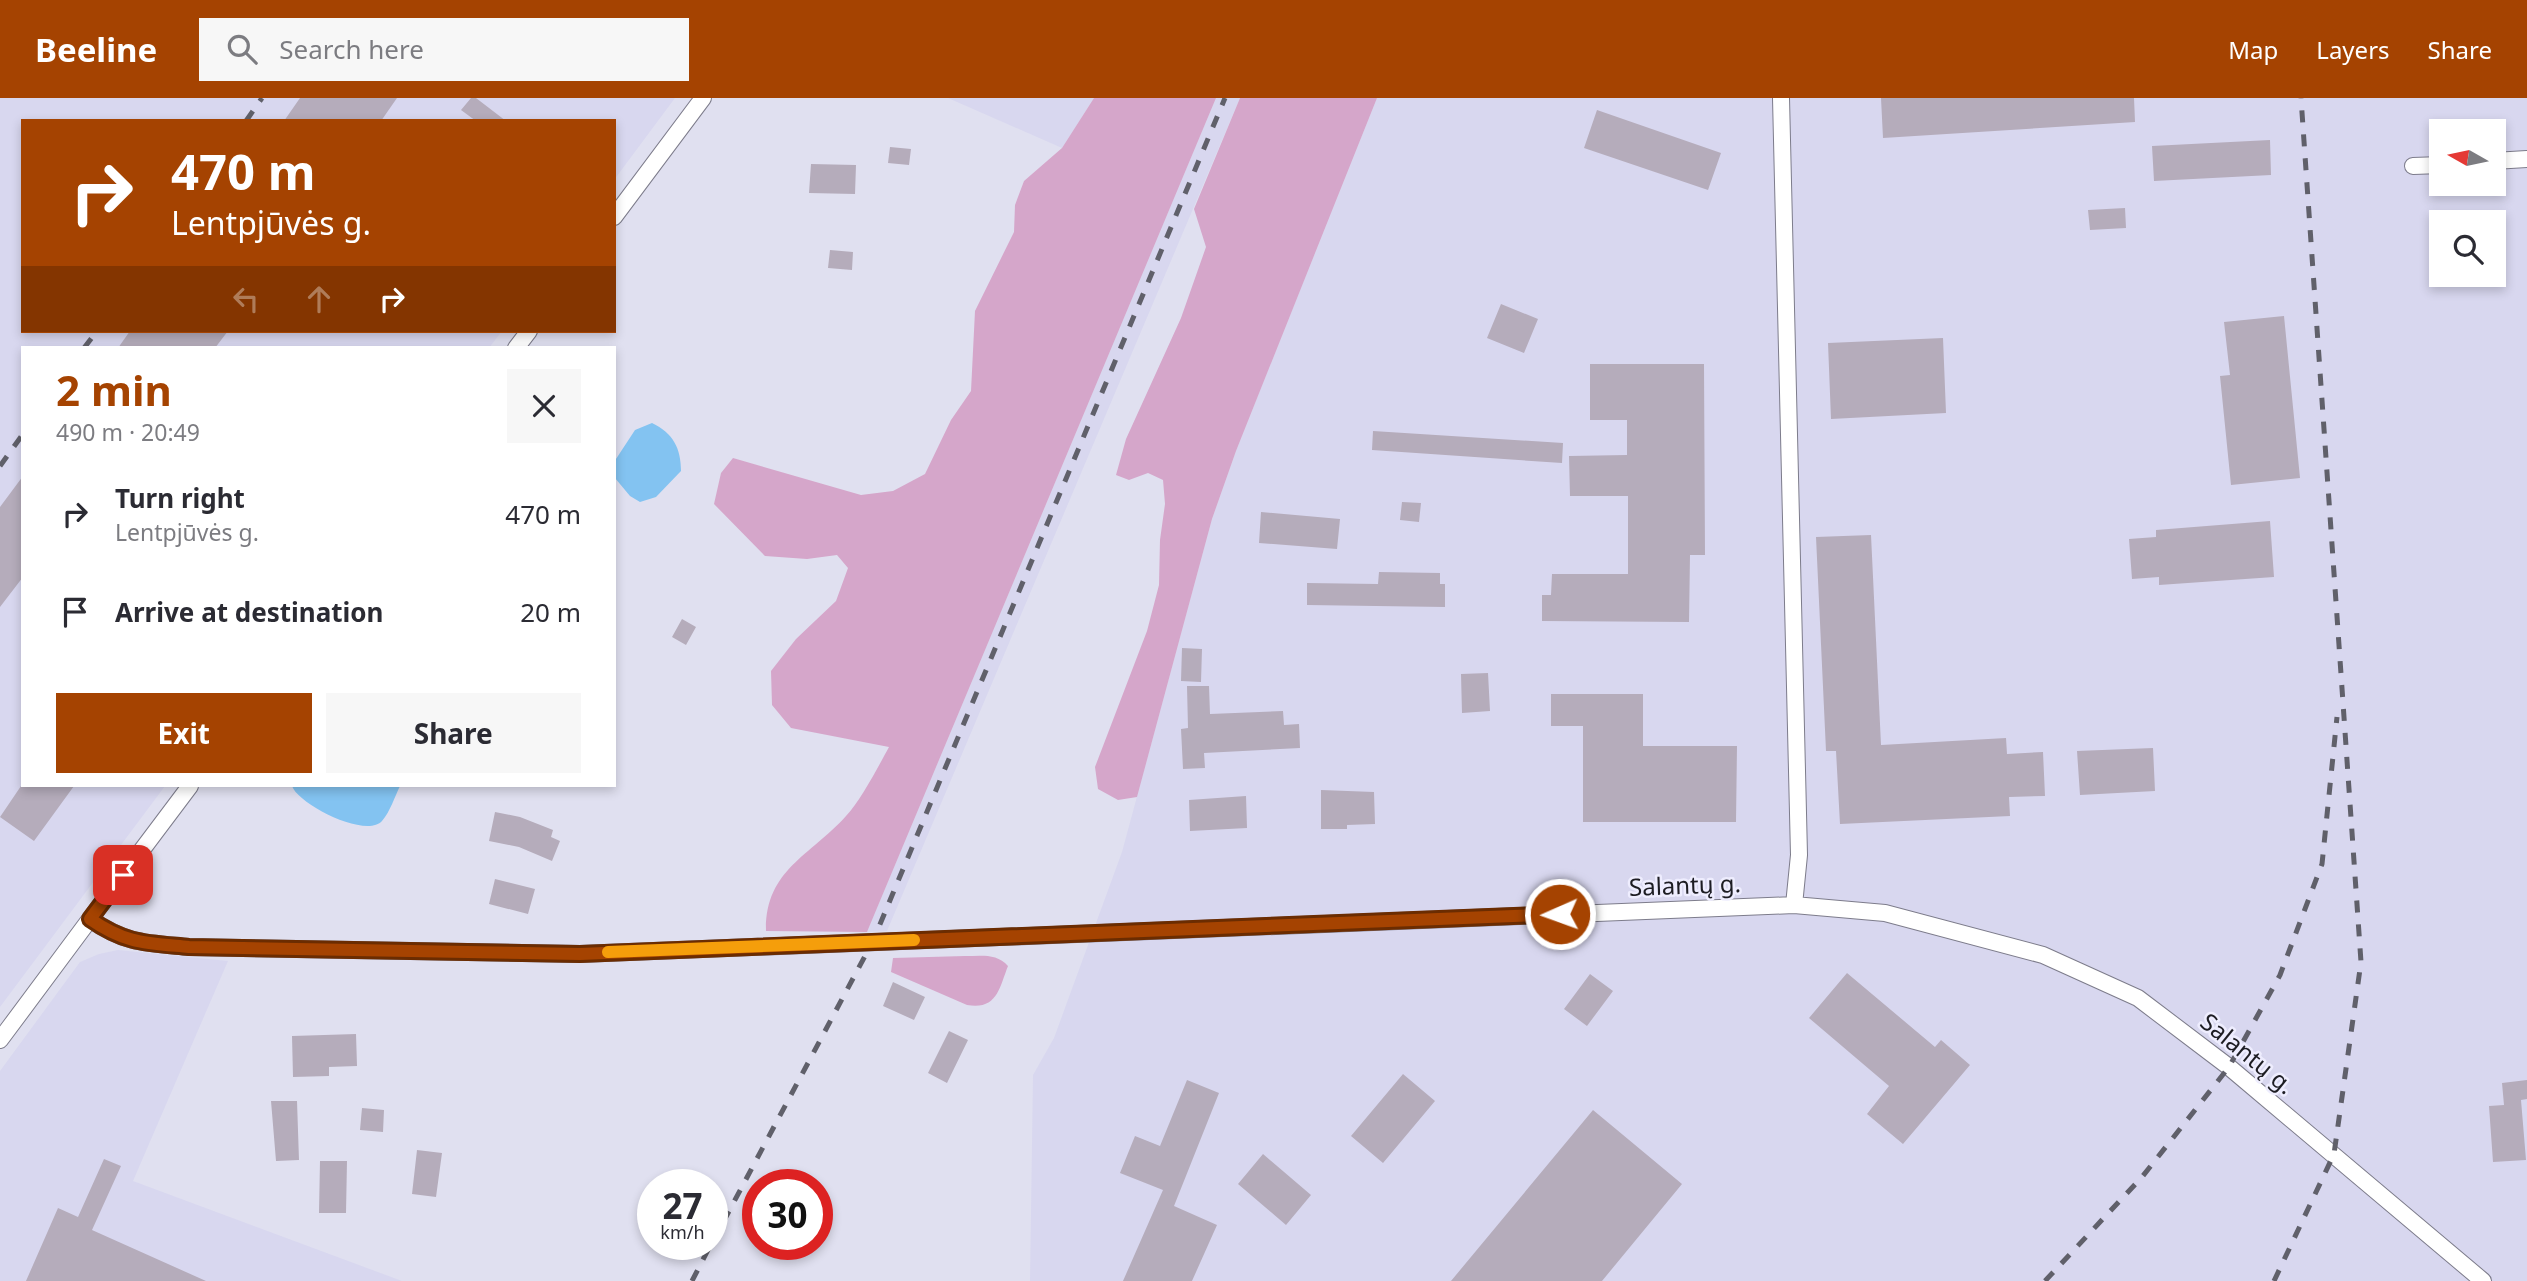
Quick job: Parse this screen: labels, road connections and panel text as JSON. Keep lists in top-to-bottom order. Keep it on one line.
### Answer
{"streets":{"street":["Salantų g."]},"north":"left","page":{"header":"Beeline","search":"Search here","nav":["Map","Layers","Share"],"turn":["470 m","Lentpjūvės g."],"heading":["2 min","490 m · 20:49"],"list":[{"name":"Turn right","note":"Lentpjūvės g.","value":"470 m"},{"name":"Arrive at destination","value":"20 m"}],"buttons":["Exit","Share"],"speed":"27 km/h","limit":"30"}}
